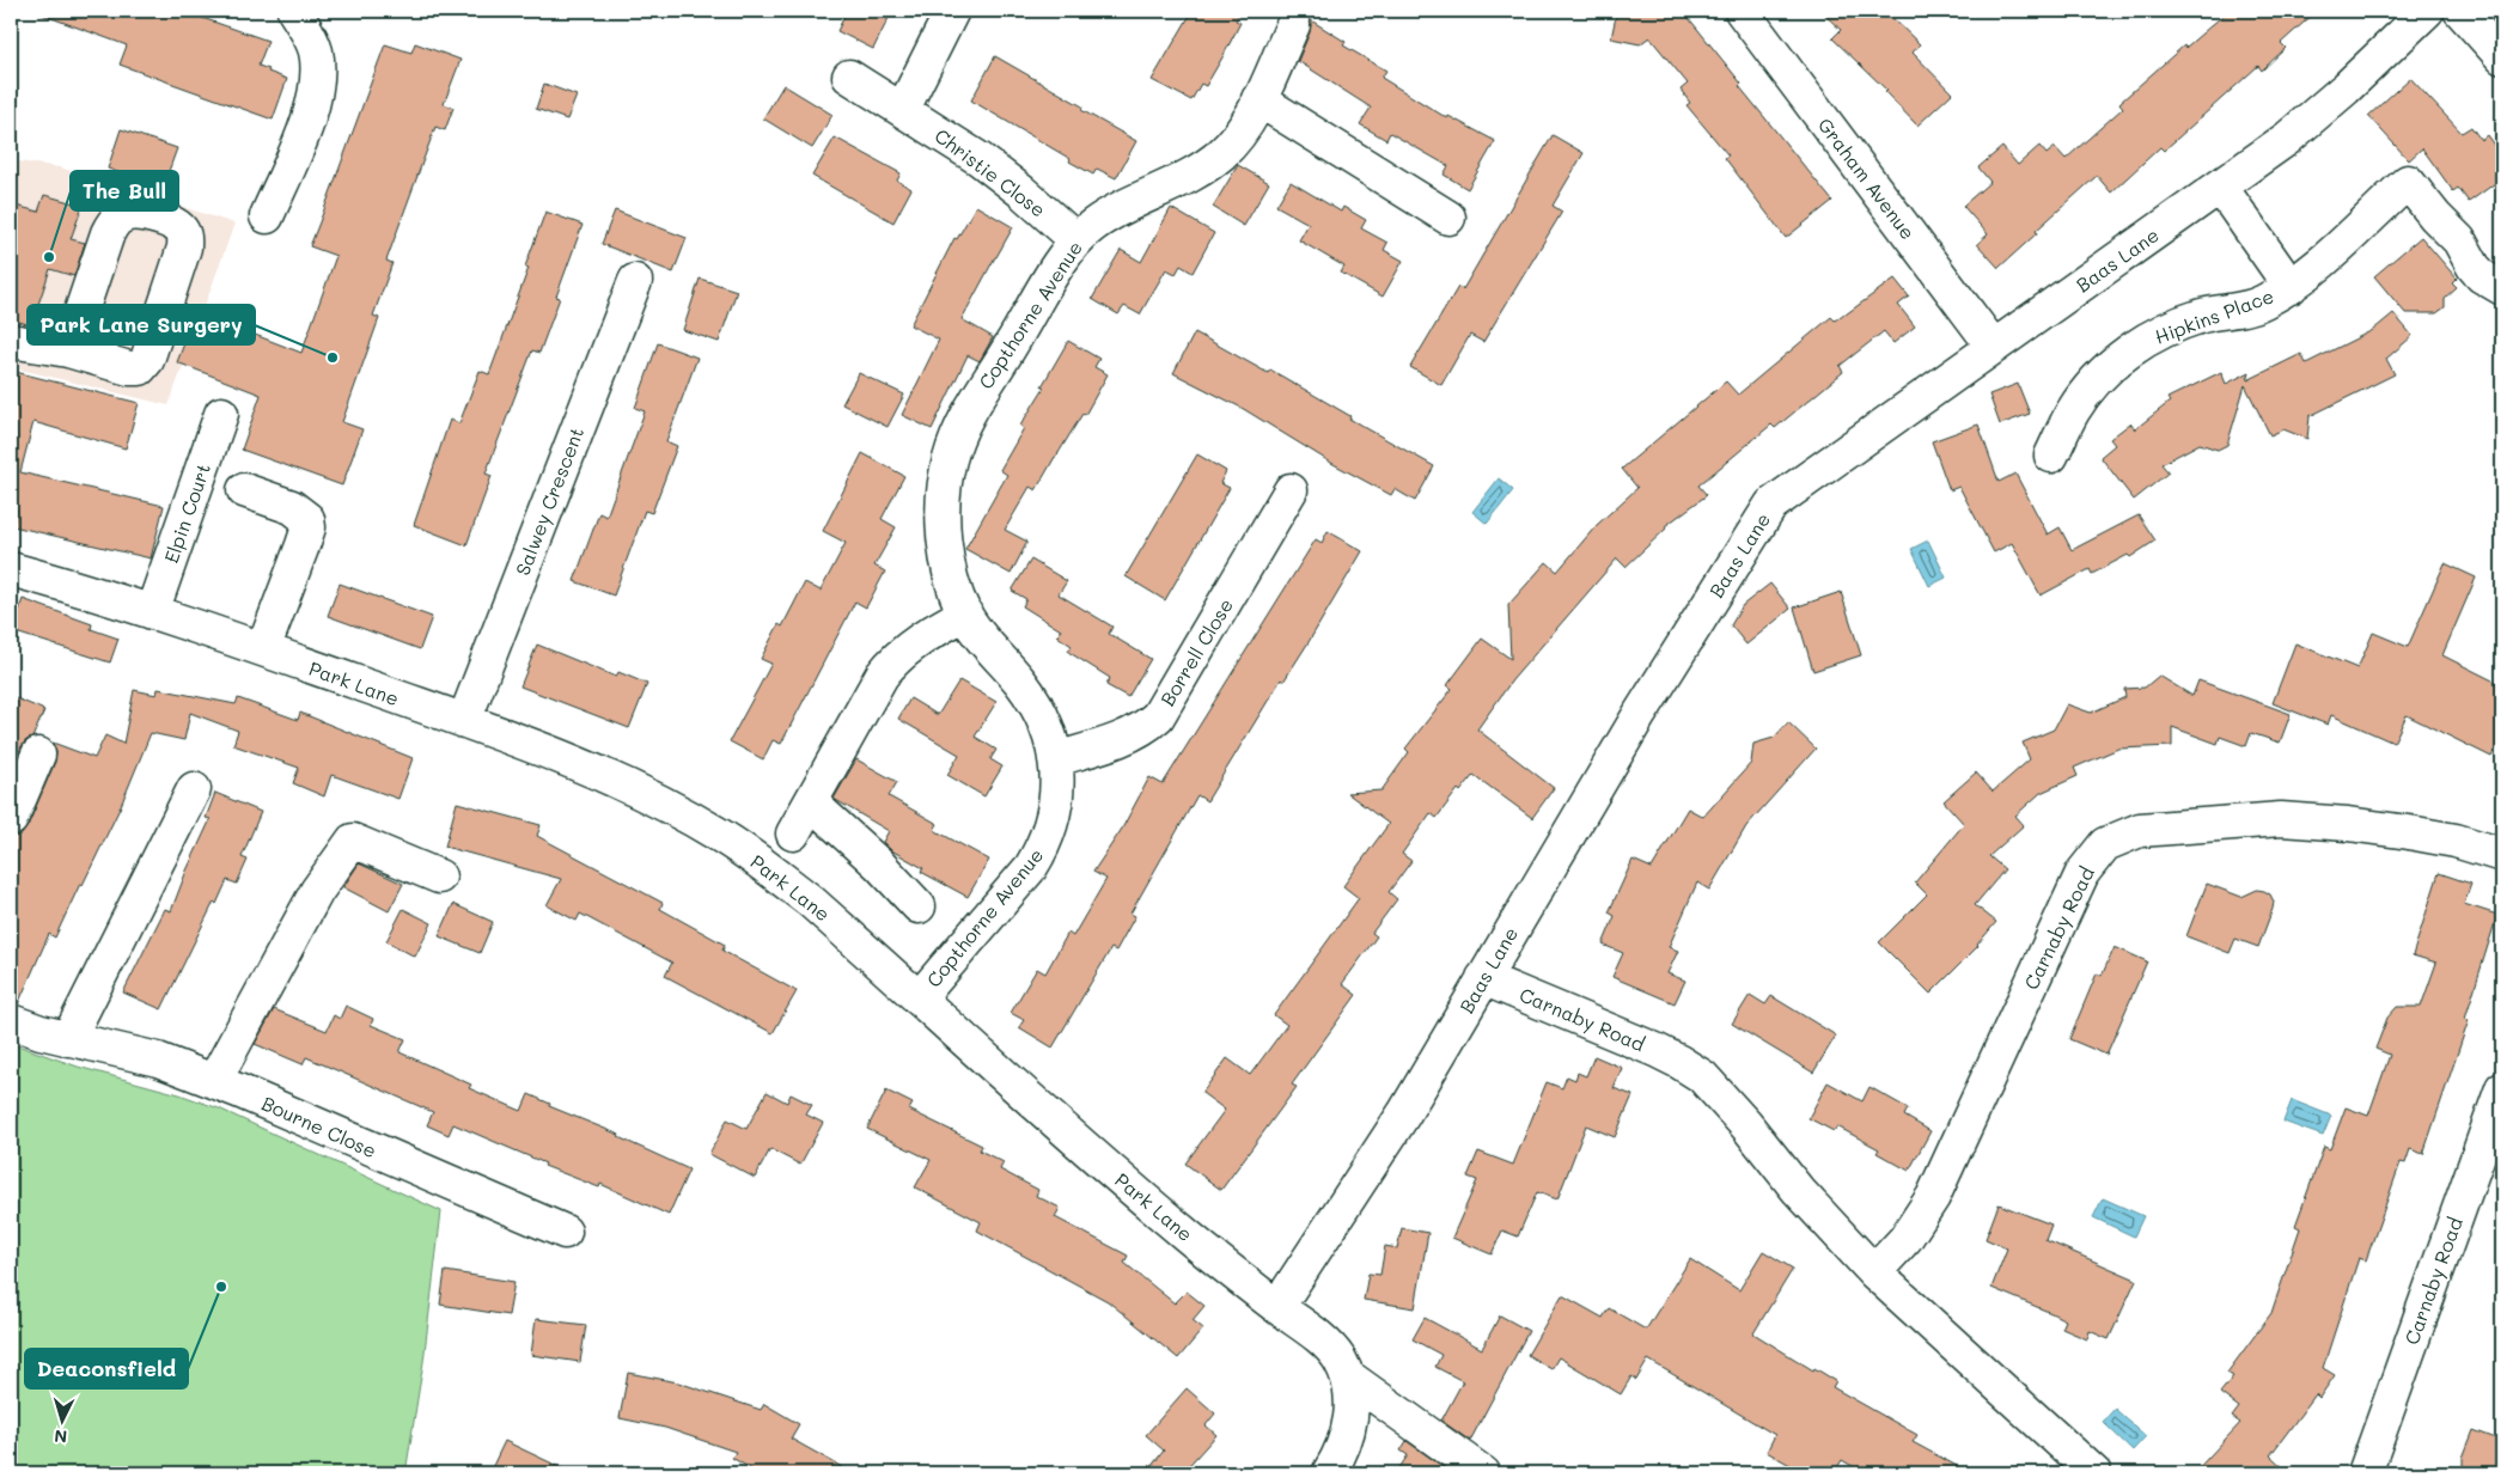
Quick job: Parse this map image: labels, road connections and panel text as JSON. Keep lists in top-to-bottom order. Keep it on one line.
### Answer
{"streets":{"street":["Christie Close","Graham Avenue","Baas Lane","Copthorne Avenue","Hipkins Place","Salwey Crescent","Elpin Court","Borrell Close","Park Lane","Carnaby Road","Bourne Close"]},"crossings":[["Christie Close","Copthorne Avenue"],["Graham Avenue","Baas Lane"],["Baas Lane","Hipkins Place"],["Baas Lane","Park Lane"],["Baas Lane","Carnaby Road"],["Copthorne Avenue","Borrell Close"],["Copthorne Avenue","Park Lane"],["Salwey Crescent","Park Lane"],["Elpin Court","Park Lane"]],"places":["The Bull","Park Lane Surgery","Deaconsfield"],"north":"bottom"}
